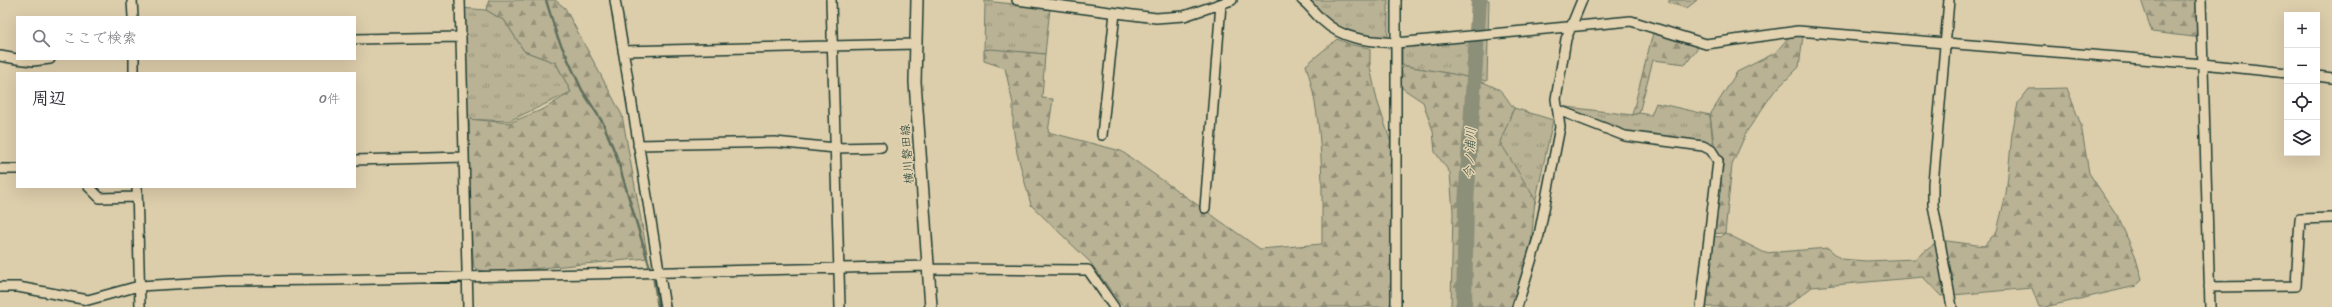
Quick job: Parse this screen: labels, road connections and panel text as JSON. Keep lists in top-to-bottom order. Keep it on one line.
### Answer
{"streets":{"main road":["横川磐田線"]},"water":["今ノ浦川"],"page":{"map_buttons":["+","−"],"search":"ここで検索","heading":["周辺","0件"]}}
